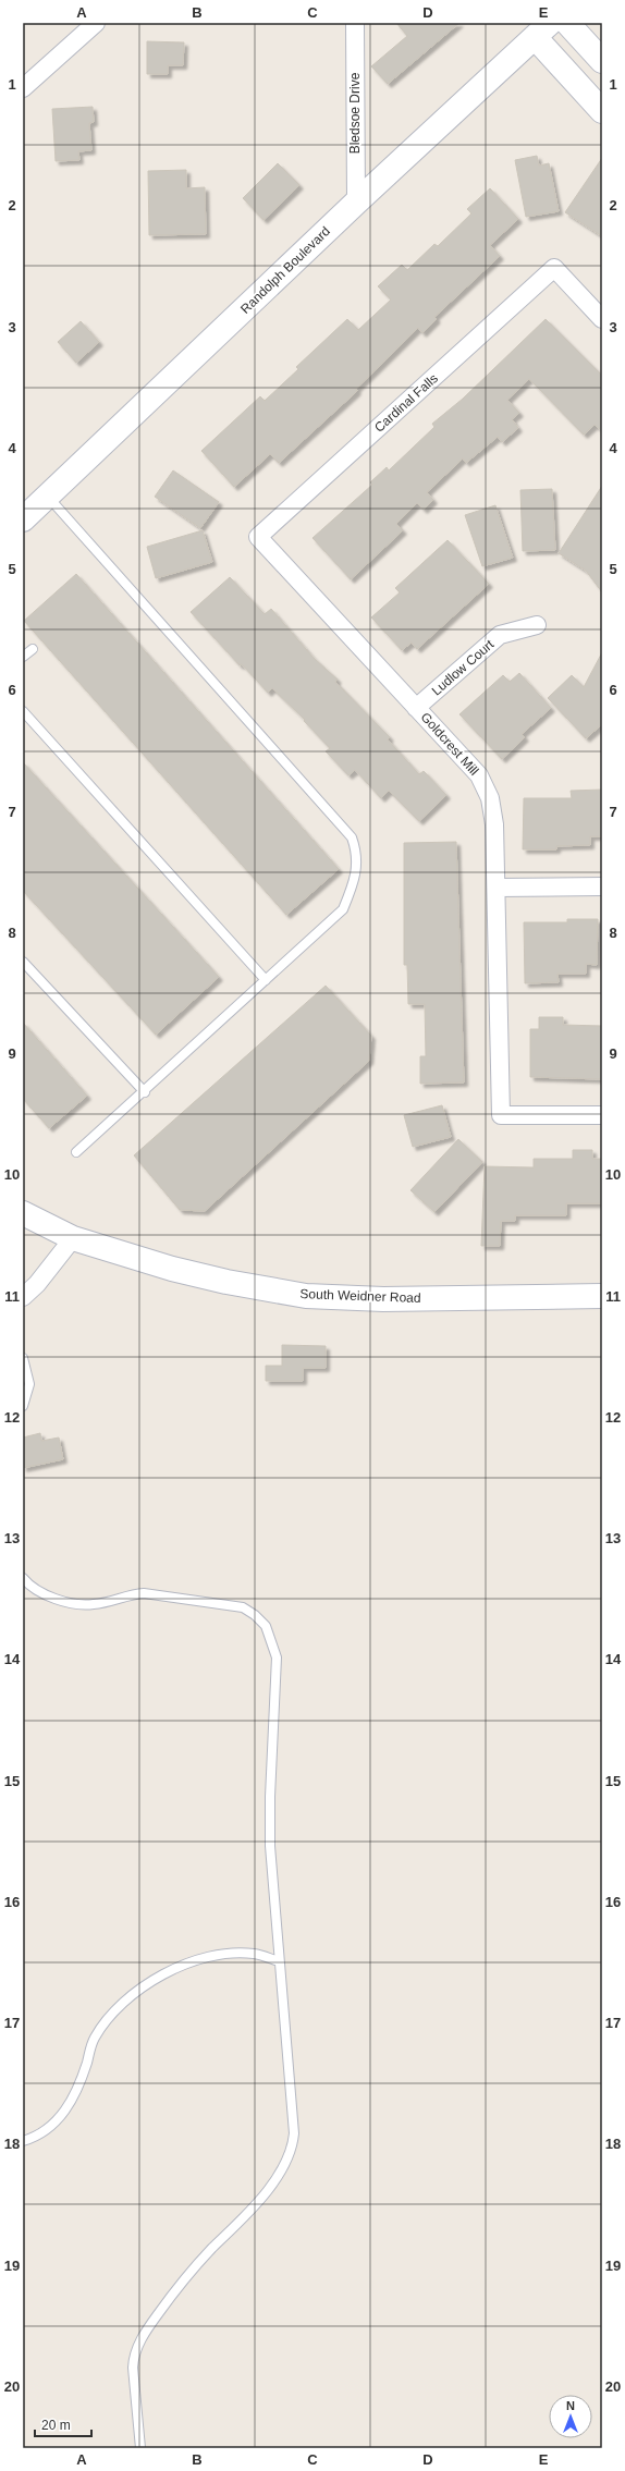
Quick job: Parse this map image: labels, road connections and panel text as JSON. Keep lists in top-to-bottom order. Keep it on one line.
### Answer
{"streets":{"main road":["Randolph Boulevard","South Weidner Road"],"street":["Bledsoe Drive","Cardinal Falls","Ludlow Court","Goldcrest Mill"]},"crossings":[["Bledsoe Drive","Randolph Boulevard"],["Cardinal Falls","Goldcrest Mill"],["Ludlow Court","Goldcrest Mill"]],"scale_bar":"20 m","north":"top","grid":{"columns":["A","B","C","D","E"],"rows":["1","2","3","4","5","6","7","8","9","10","11","12","13","14","15","16","17","18","19","20"]}}
